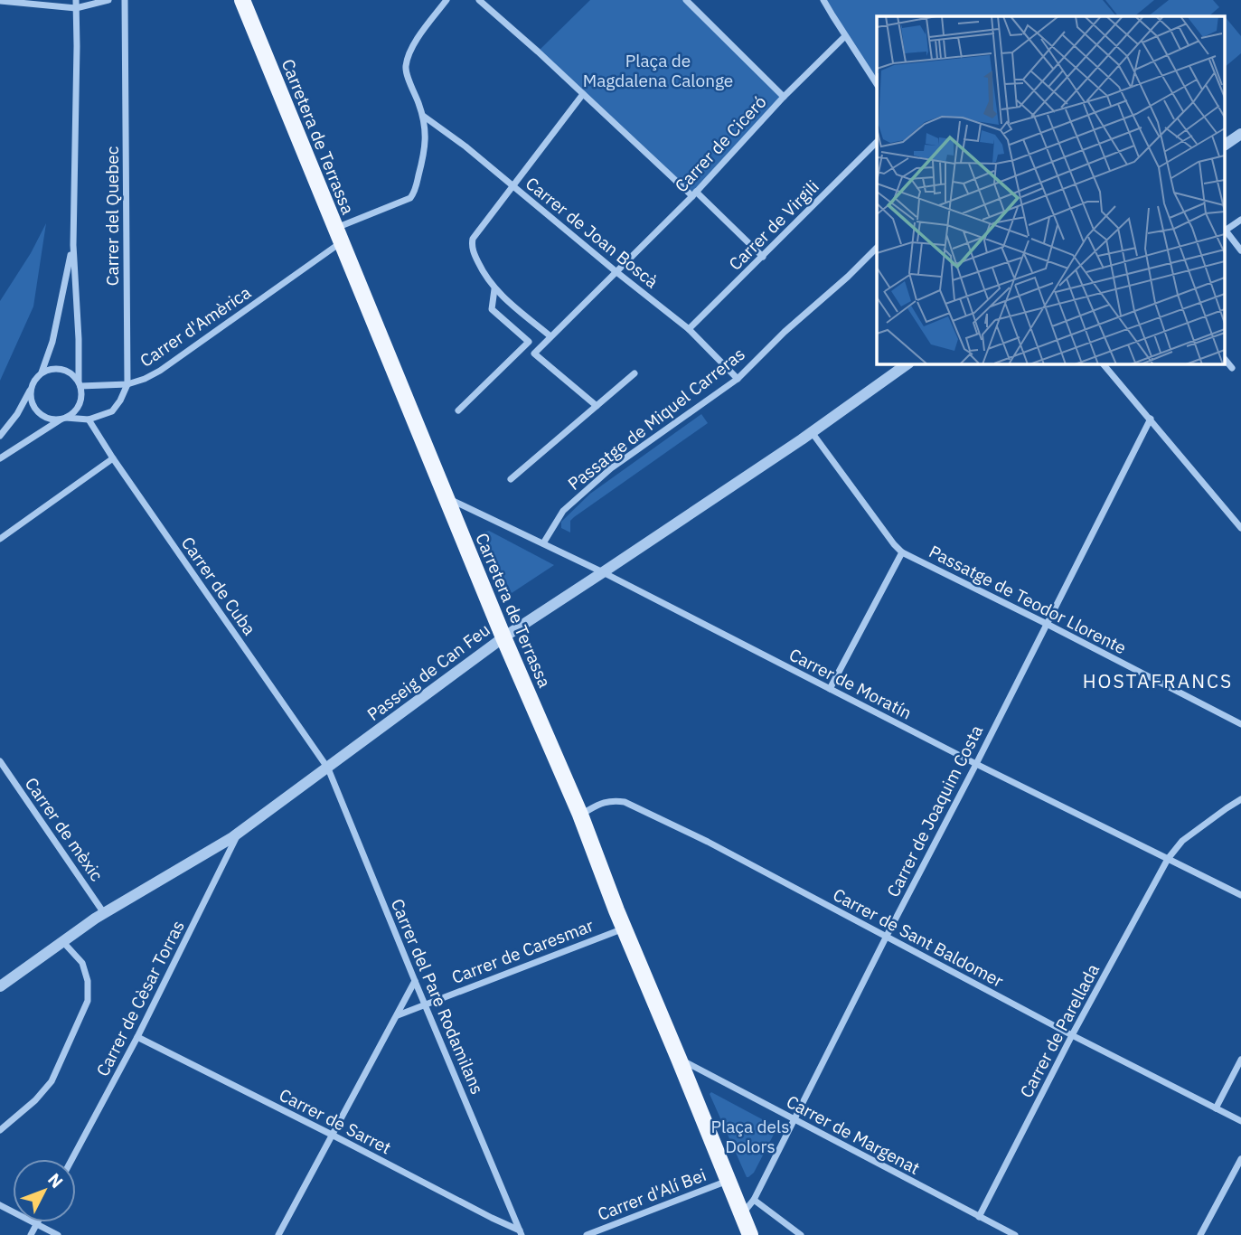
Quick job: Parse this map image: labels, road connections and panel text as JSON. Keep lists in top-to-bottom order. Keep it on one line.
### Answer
{"streets":{"main road":["Carretera de Terrassa"],"street":["Carrer de Ciceró","Carrer del Quebec","Carrer de Virgili","Carrer de Joan Boscà","Carrer d'Amèrica","Passatge de Miquel Carreras","Carrer de Cuba","Passatge de Teodor Llorente","Passeig de Can Feu","Carrer de Moratín","Carrer de Joaquim Costa","Carrer de mèxic","Carrer de Sant Baldomer","Carrer de Caresmar","Carrer del Pare Rodamilans","Carrer de Cèsar Torras","Carrer de Parellada","Carrer de Sarret","Carrer de Margenat","Carrer d'Alí Bei"]},"crossings":[["Carretera de Terrassa","Carrer d'Amèrica"],["Carretera de Terrassa","Passeig de Can Feu"],["Carretera de Terrassa","Carrer de Moratín"],["Carretera de Terrassa","Carrer de Joaquim Costa"],["Carretera de Terrassa","Carrer de Sant Baldomer"],["Carretera de Terrassa","Carrer de Caresmar"],["Carretera de Terrassa","Carrer de Margenat"],["Carretera de Terrassa","Carrer d'Alí Bei"],["Carrer de Ciceró","Carrer de Joan Boscà"],["Carrer del Quebec","Carrer d'Amèrica"],["Carrer de Virgili","Carrer de Joan Boscà"],["Carrer de Joan Boscà","Carrer d'Amèrica"],["Carrer de Joan Boscà","Passatge de Miquel Carreras"],["Carrer d'Amèrica","Carrer de Cuba"],["Passatge de Miquel Carreras","Carrer de Moratín"],["Carrer de Cuba","Passeig de Can Feu"],["Carrer de Cuba","Carrer del Pare Rodamilans"],["Passatge de Teodor Llorente","Carrer de Joaquim Costa"],["Passeig de Can Feu","Carrer de Moratín"],["Passeig de Can Feu","Carrer de mèxic"],["Passeig de Can Feu","Carrer del Pare Rodamilans"],["Passeig de Can Feu","Carrer de Cèsar Torras"],["Carrer de Moratín","Carrer de Joaquim Costa"],["Carrer de Moratín","Carrer de Parellada"],["Carrer de Joaquim Costa","Carrer de Sant Baldomer"],["Carrer de Joaquim Costa","Carrer de Margenat"],["Carrer de Sant Baldomer","Carrer de Parellada"],["Carrer de Caresmar","Carrer del Pare Rodamilans"],["Carrer del Pare Rodamilans","Carrer de Sarret"],["Carrer de Cèsar Torras","Carrer de Sarret"],["Carrer de Parellada","Carrer de Margenat"]],"districts":["HOSTAFRANCS"],"parks":["Plaça de Magdalena Calonge","Plaça dels Dolors"],"north":"top right"}
